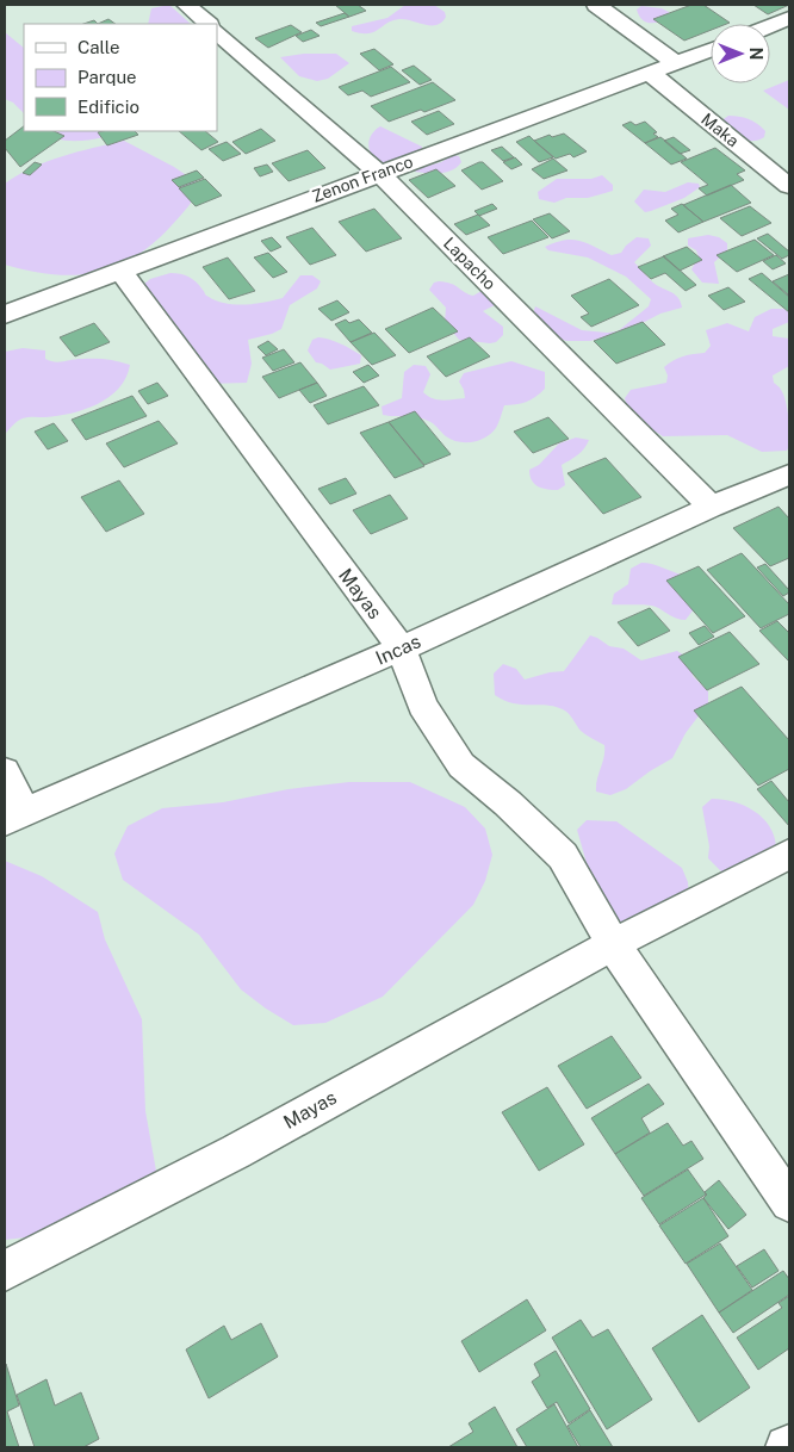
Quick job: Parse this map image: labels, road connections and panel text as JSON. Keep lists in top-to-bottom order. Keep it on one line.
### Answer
{"streets":{"street":["Maka","Zenon Franco","Lapacho","Mayas","Incas"]},"crossings":[["Maka","Zenon Franco"],["Zenon Franco","Lapacho"],["Zenon Franco","Mayas"],["Lapacho","Incas"],["Mayas","Incas"]],"legend":["Calle","Parque","Edificio"],"north":"right"}
